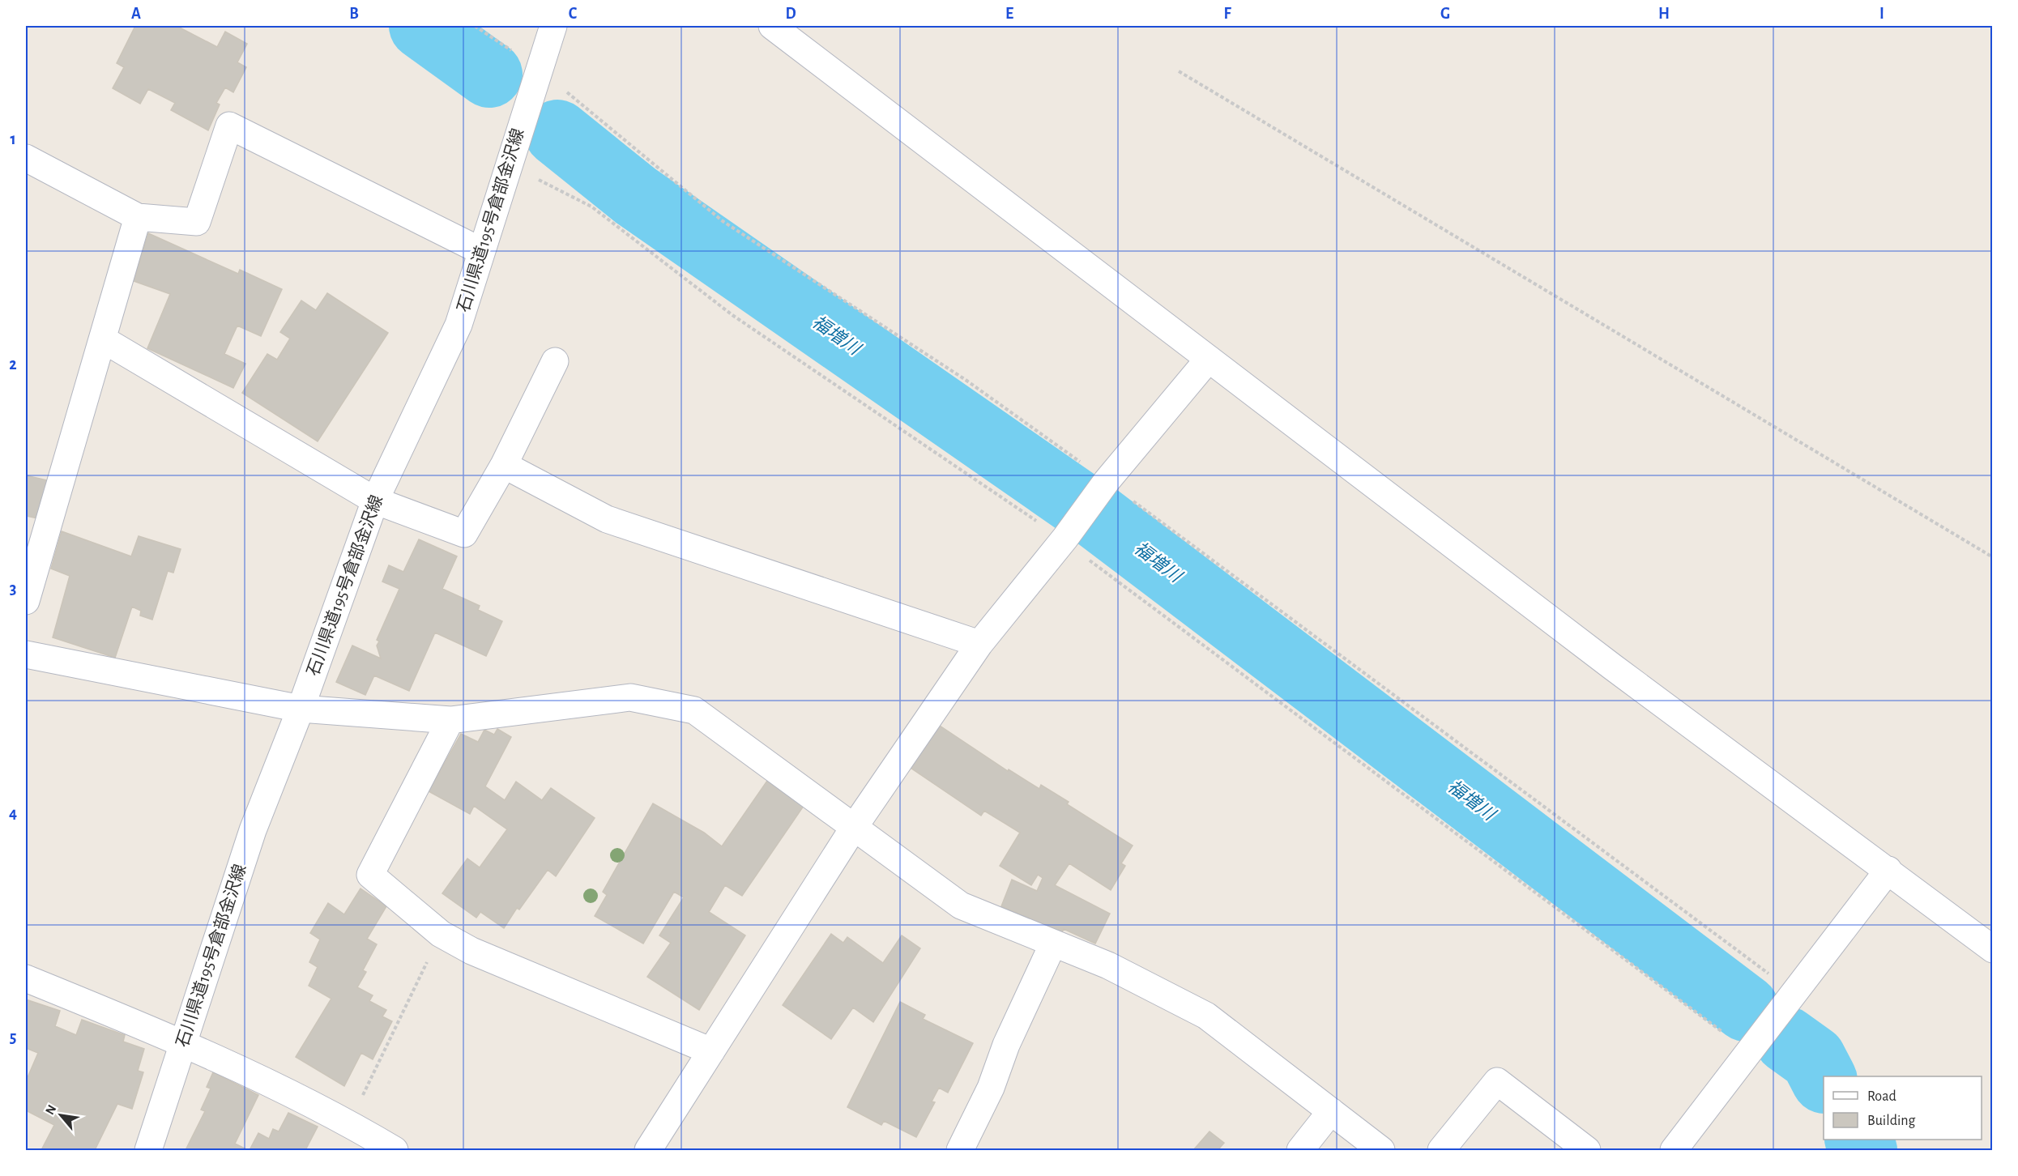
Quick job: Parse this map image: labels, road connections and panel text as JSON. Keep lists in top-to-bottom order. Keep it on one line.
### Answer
{"streets":{"street":["石川県道195号倉部金沢線"]},"water":["福増川"],"legend":["Road","Building"],"north":"top left","grid":{"columns":["A","B","C","D","E","F","G","H","I"],"rows":["1","2","3","4","5"]}}
